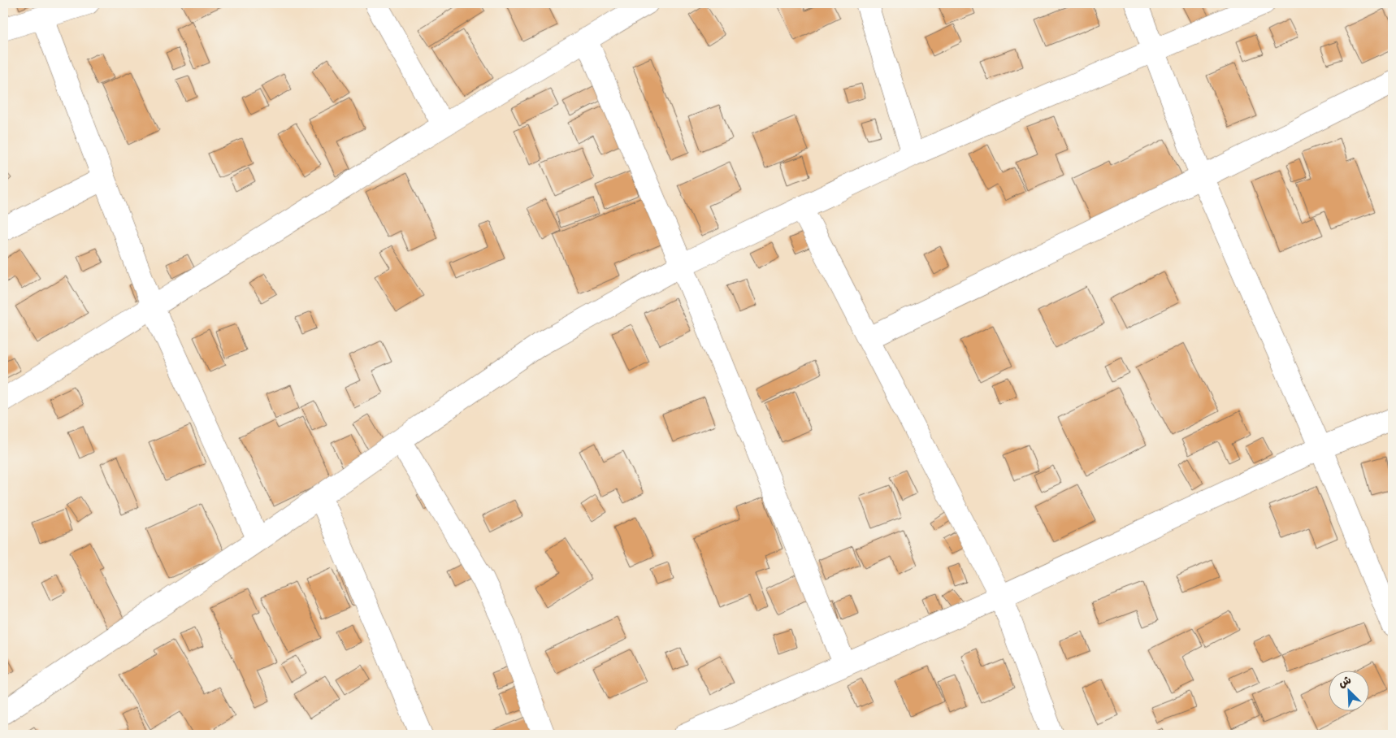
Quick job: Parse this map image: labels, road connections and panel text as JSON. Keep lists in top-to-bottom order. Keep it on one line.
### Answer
{"north":"top left"}
